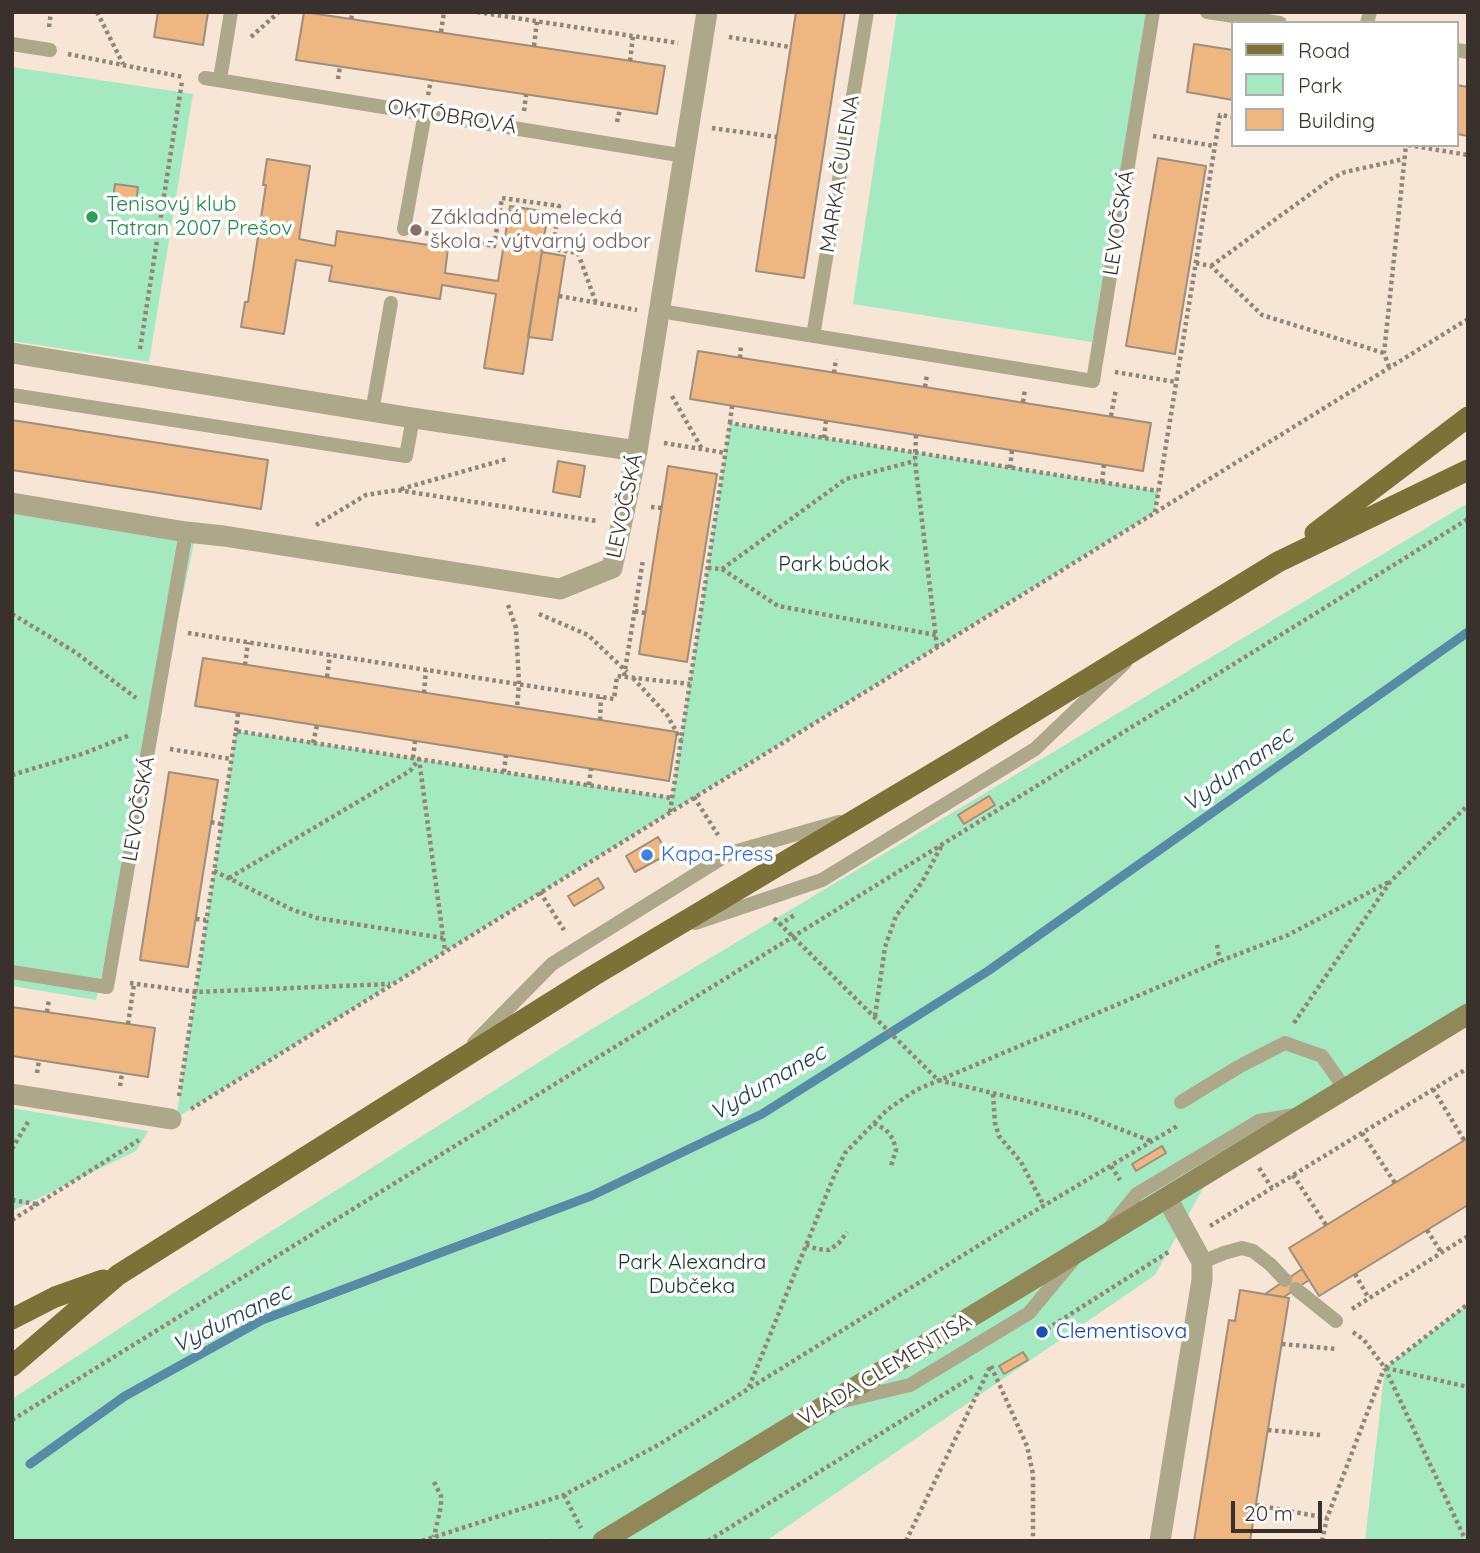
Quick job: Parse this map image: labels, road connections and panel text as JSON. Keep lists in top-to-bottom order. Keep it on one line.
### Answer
{"streets":{"street":["LEVOČSKÁ","VLADA CLEMENTISA"],"lane":["OKTÓBROVÁ","MARKA ČULENA"]},"water":["Vydumanec"],"parks":["Park búdok","Park Alexandra Dubčeka"],"places":["Tenisový klub Tatran 2007 Prešov","Základná umelecká škola - výtvarný odbor","Kapa-Press","Clementisova"],"legend":["Road","Park","Building"],"scale_bar":"20 m"}
